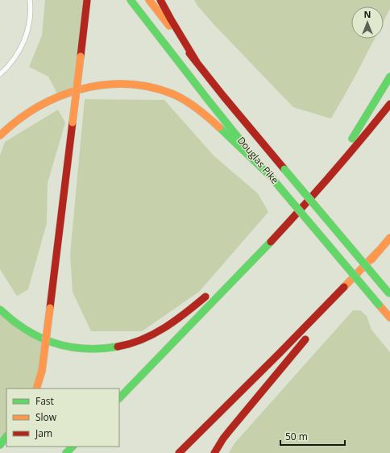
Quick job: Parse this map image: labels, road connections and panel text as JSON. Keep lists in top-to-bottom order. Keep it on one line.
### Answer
{"streets":{"main road":["Douglas Pike"]},"legend":["Fast","Slow","Jam"],"scale_bar":"50 m","north":"top"}
